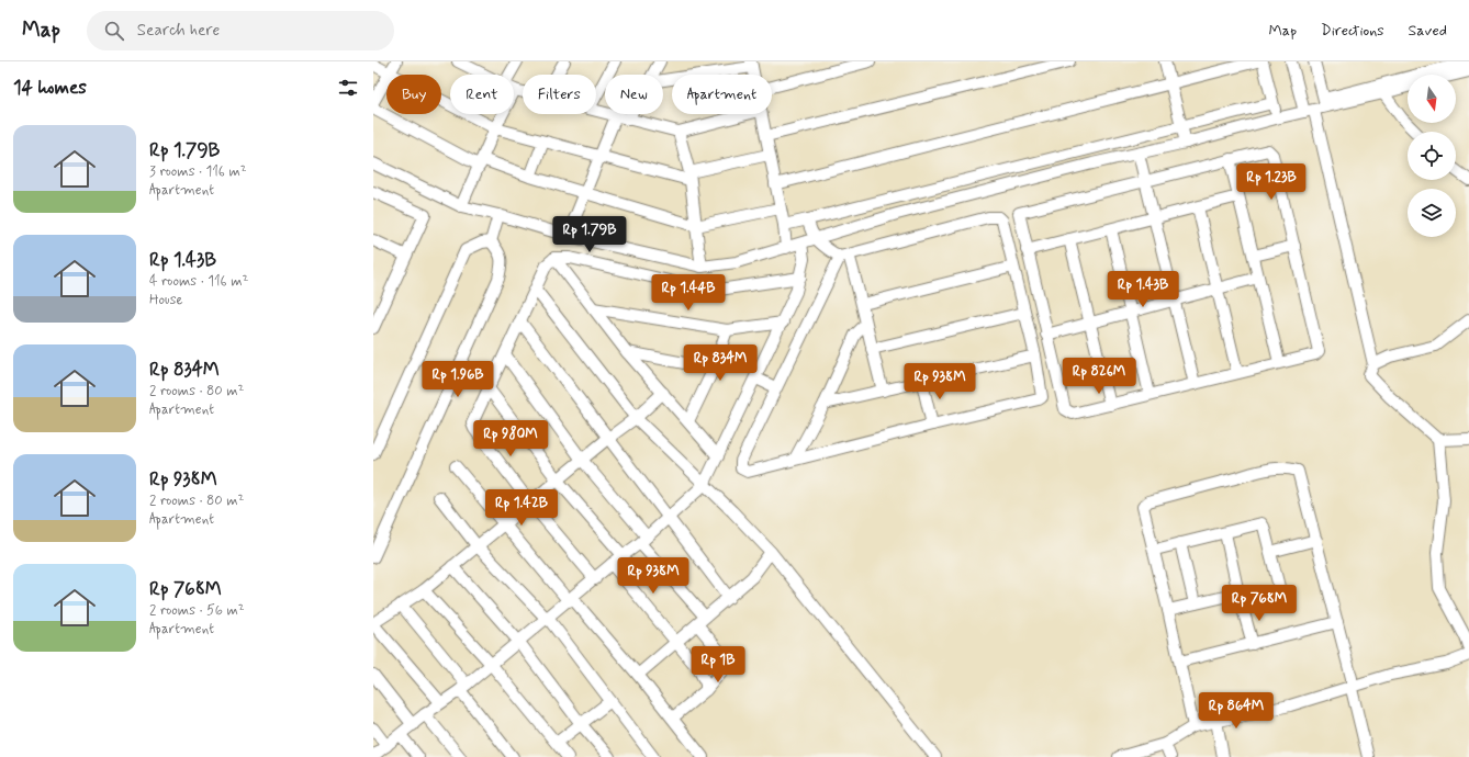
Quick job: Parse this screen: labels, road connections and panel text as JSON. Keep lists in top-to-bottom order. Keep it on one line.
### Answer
{"north":"bottom","page":{"header":"Map","search":"Search here","nav":["Map","Directions","Saved"],"heading":"14 homes","chip":["Buy","Rent","Filters","New","Apartment"],"list":[{"name":"Rp 1.79B","note":"3 rooms · 116 m² · Apartment"},{"name":"Rp 1.43B","note":"4 rooms · 116 m² · House"},{"name":"Rp 834M","note":"2 rooms · 80 m² · Apartment"},{"name":"Rp 938M","note":"2 rooms · 80 m² · Apartment"},{"name":"Rp 768M","note":"2 rooms · 56 m² · Apartment"}],"price":["Rp 1.23B","Rp 1.79B","Rp 1.43B","Rp 1.44B","Rp 834M","Rp 826M","Rp 1.96B","Rp 938M","Rp 980M","Rp 1.42B","Rp 938M","Rp 768M","Rp 1B","Rp 864M"]}}
